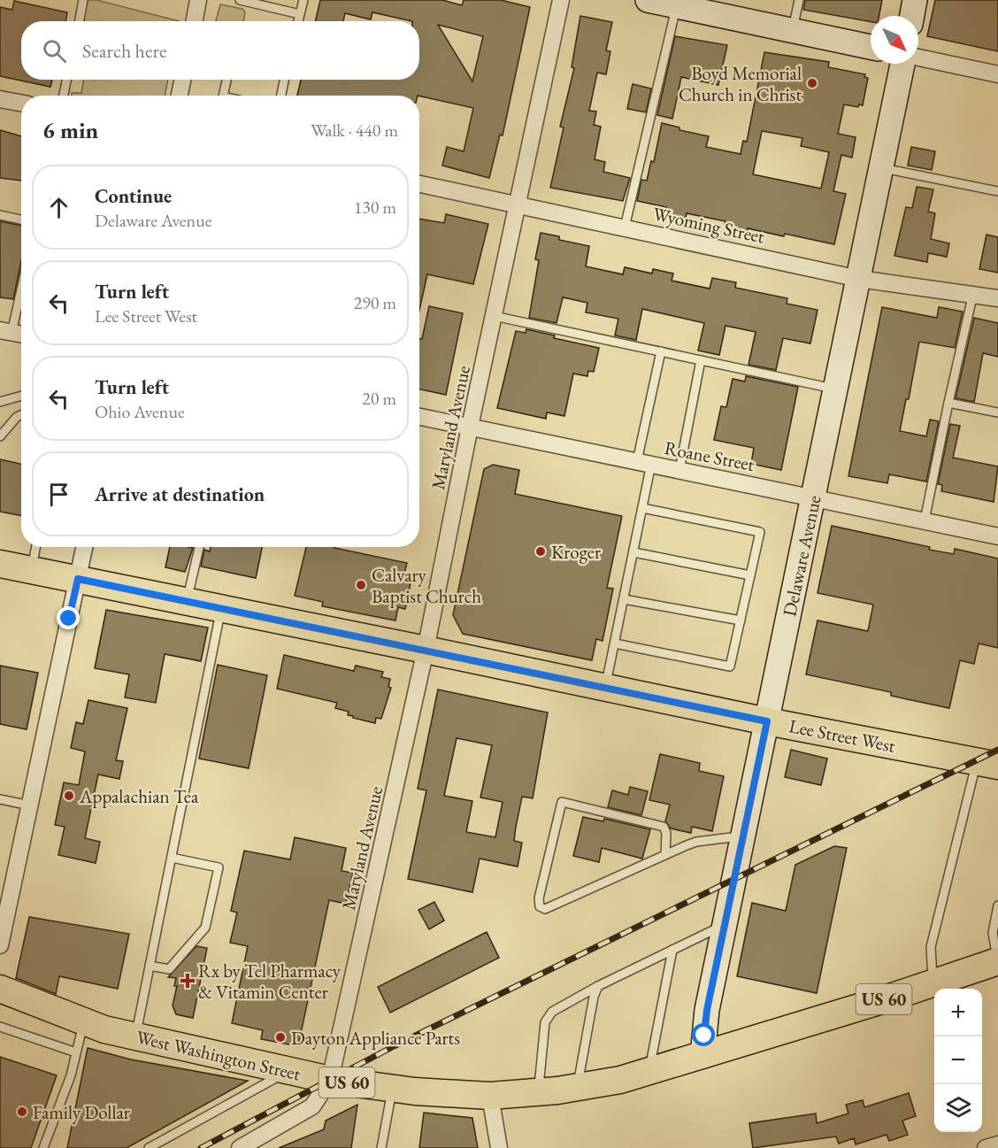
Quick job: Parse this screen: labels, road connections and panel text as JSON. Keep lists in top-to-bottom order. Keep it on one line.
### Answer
{"streets":{"main road":["Delaware Avenue","Lee Street West","US 60","West Washington Street"],"street":["Wyoming Street","Maryland Avenue","Roane Street"]},"crossings":[["Wyoming Street","Maryland Avenue"],["Wyoming Street","Delaware Avenue"],["Maryland Avenue","Roane Street"],["Maryland Avenue","Lee Street West"],["Maryland Avenue","West Washington Street"],["Roane Street","Delaware Avenue"],["Delaware Avenue","Lee Street West"],["Delaware Avenue","West Washington Street"]],"places":{"other":["Boyd Memorial Church in Christ","Kroger","Calvary Baptist Church","Appalachian Tea","Dayton Appliance Parts","Family Dollar"],"health":["Rx by Tel Pharmacy & Vitamin Center"]},"north":"bottom right","page":{"search":"Search here","heading":["6 min","Walk · 440 m"],"list":[["Continue","Delaware Avenue","130 m"],["Turn left","Lee Street West","290 m"],["Turn left","Ohio Avenue","20 m"],"Arrive at destination"],"map_buttons":["+","−"]}}
